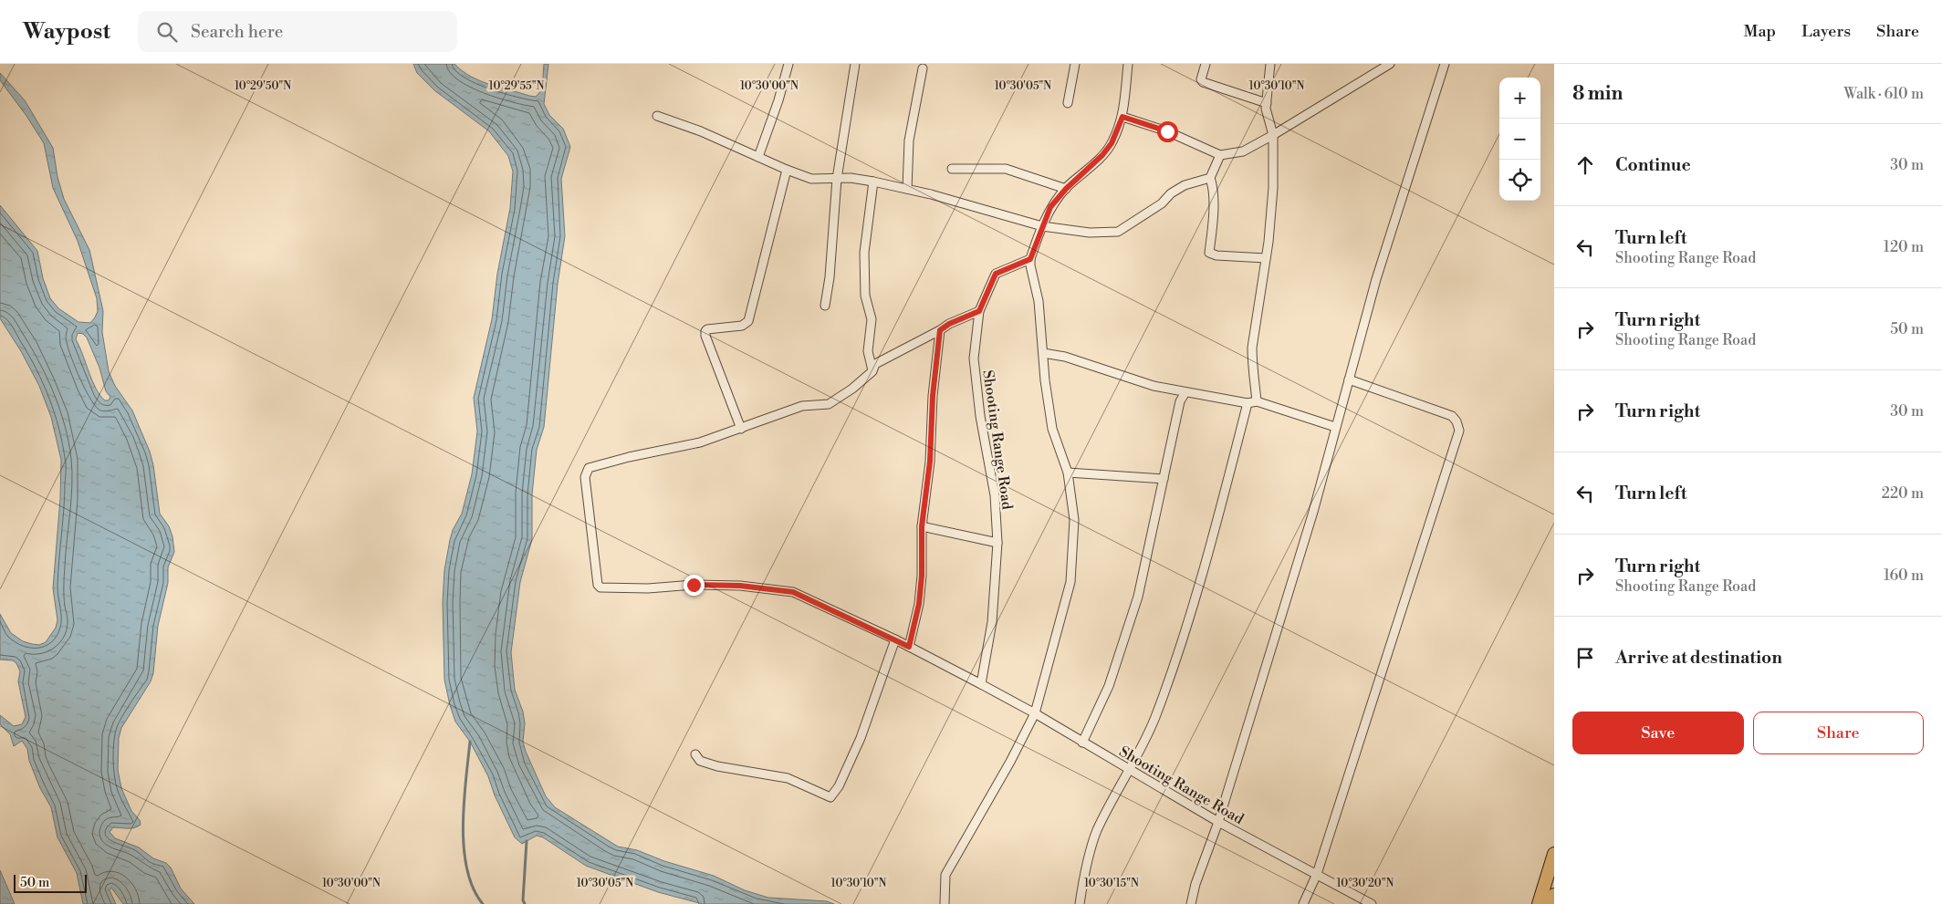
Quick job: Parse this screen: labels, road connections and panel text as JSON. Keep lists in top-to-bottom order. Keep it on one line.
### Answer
{"streets":{"street":["Shooting Range Road"]},"scale_bar":"50 m","page":{"header":"Waypost","search":"Search here","nav":["Map","Layers","Share"],"heading":["8 min","Walk · 610 m"],"map_buttons":["+","−"],"list":[["Continue","30 m"],["Turn left","Shooting Range Road","120 m"],["Turn right","Shooting Range Road","50 m"],["Turn right","30 m"],["Turn left","220 m"],["Turn right","Shooting Range Road","160 m"],"Arrive at destination"],"buttons":["Save","Share"],"scale":"50 m"},"coordinates":["10°29'50\"N","10°29'55\"N","10°30'00\"N","10°30'05\"N","10°30'10\"N","10°30'15\"N","10°30'20\"N"]}
